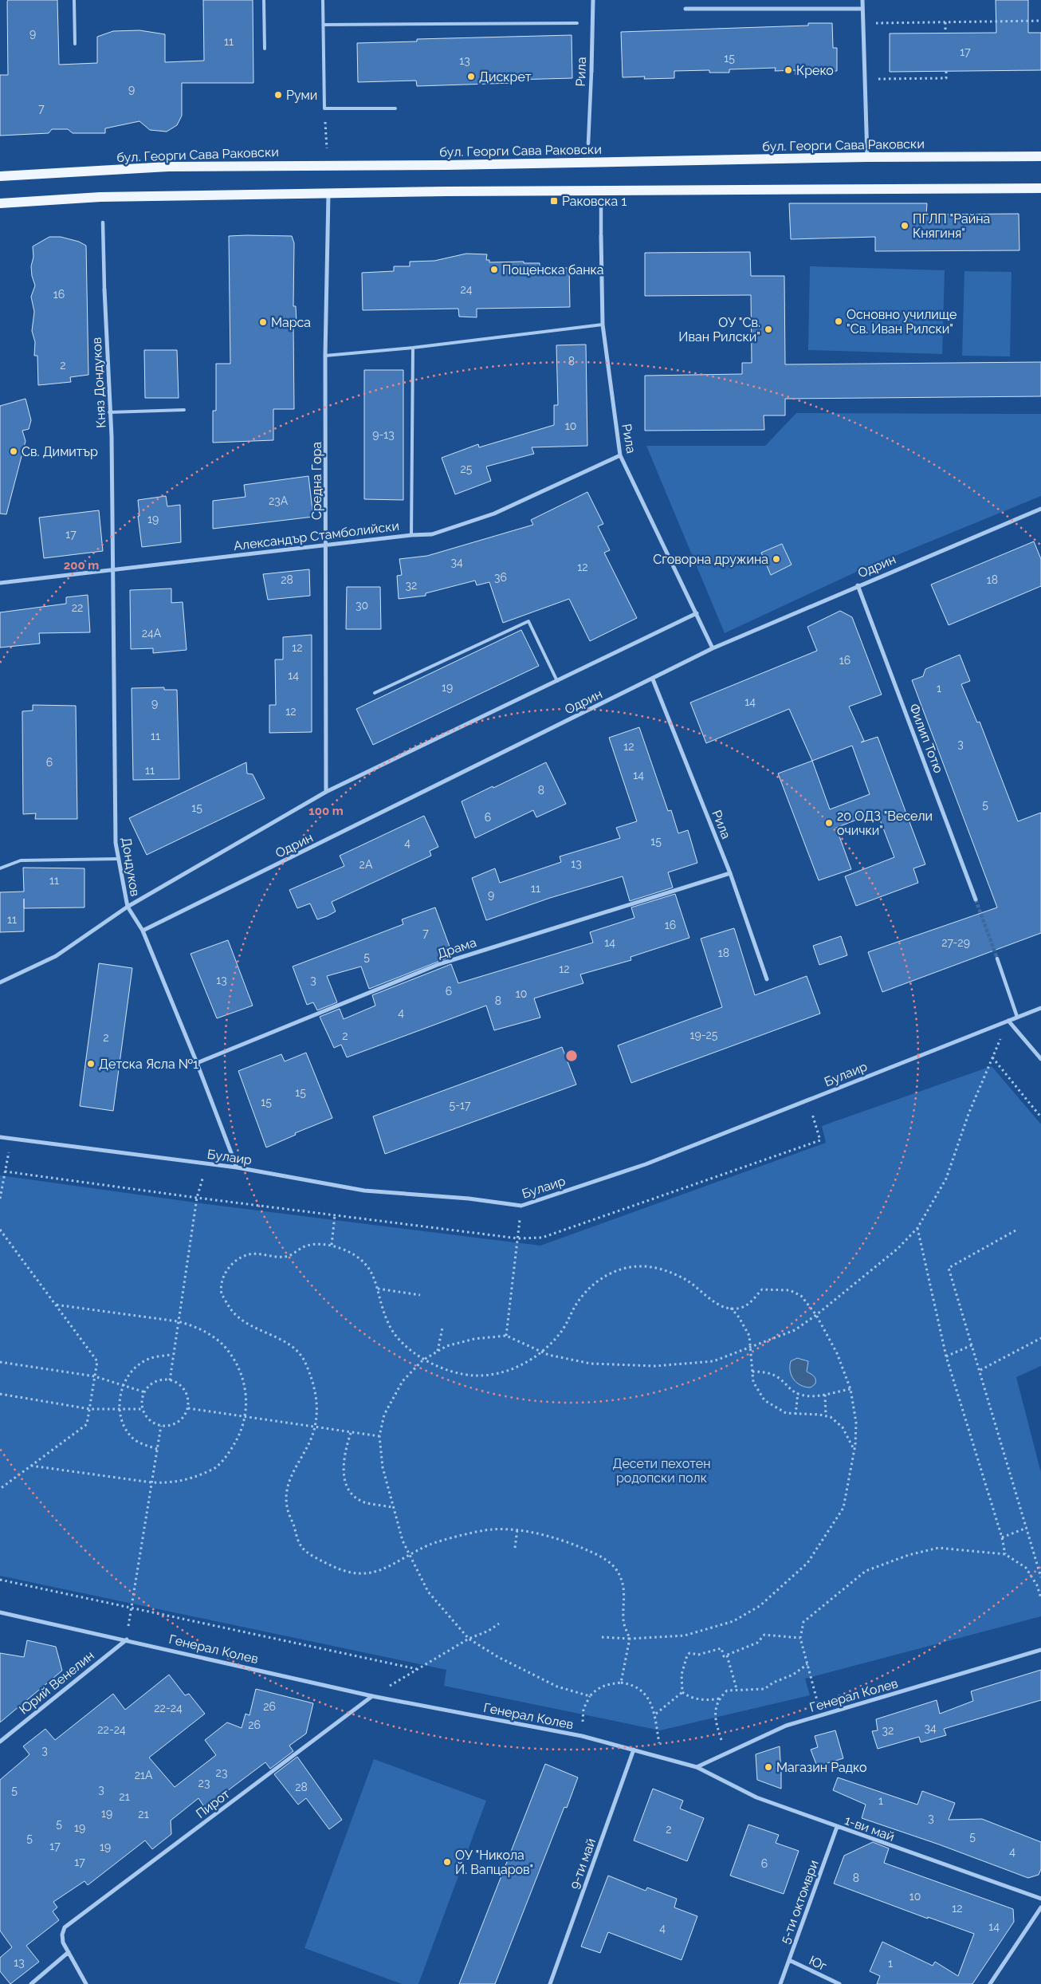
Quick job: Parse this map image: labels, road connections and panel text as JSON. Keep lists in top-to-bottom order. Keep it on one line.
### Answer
{"streets":{"main road":["бул. Георги Сава Раковски"],"street":["Рила","Княз Дондуков","Средна Гора","Александър Стамболийски","Одрин","Филип Тотю","Дондуков","Драма","Булаир","Генерал Колев","Юрий Венелин","Пирот","1-ви май","9-ти май","5-ти октомври","Юг"]},"crossings":[["Рила","Александър Стамболийски"],["Рила","Одрин"],["Рила","Драма"],["Княз Дондуков","Александър Стамболийски"],["Княз Дондуков","Дондуков"],["Средна Гора","Александър Стамболийски"],["Александър Стамболийски","Дондуков"],["Одрин","Филип Тотю"],["Одрин","Дондуков"],["Дондуков","Драма"],["Дондуков","Булаир"],["Генерал Колев","Юрий Венелин"],["Генерал Колев","Пирот"],["Генерал Колев","1-ви май"],["Генерал Колев","9-ти май"],["1-ви май","5-ти октомври"],["5-ти октомври","Юг"]],"parks":["Десети пехотен родопски полк"],"places":{"other":["Креко","Дискрет","Руми","ПГЛП \"Райна Княгиня\"","Пощенска банка","Основно училище \"Св. Иван Рилски\"","Марса","ОУ \"Св. Иван Рилски\"","Св. Димитър","Сговорна дружина","20 ОДЗ \"Весели очички\"","Детска Ясла №1","Магазин Радко","ОУ \"Никола Й. Вапцаров\""],"transit":["Раковска 1"]},"house_numbers":["9","11","17","15","13","9","7","24","16","8","2","10","9-13","25","23А","19","17","34","12","36","28","18","32","30","22","24А","12","16","14","19","1","14","9","12","11","3","12","6","11","14","8","5","15","6","15","4","13","2А","11","11","9","11","16","7","14","27-29","18","5","12","13","3","6","10","8","4","19-25","2","2","15","15","5-17","26","22-24","26","34","22-24","32","3","23","21А","23","28","3","5","21","1","19","21","3","5","19","2","5","5","17","19","4","17","6","8","10","12","14","4","13","1"],"rings":["200 m","100 m"]}
